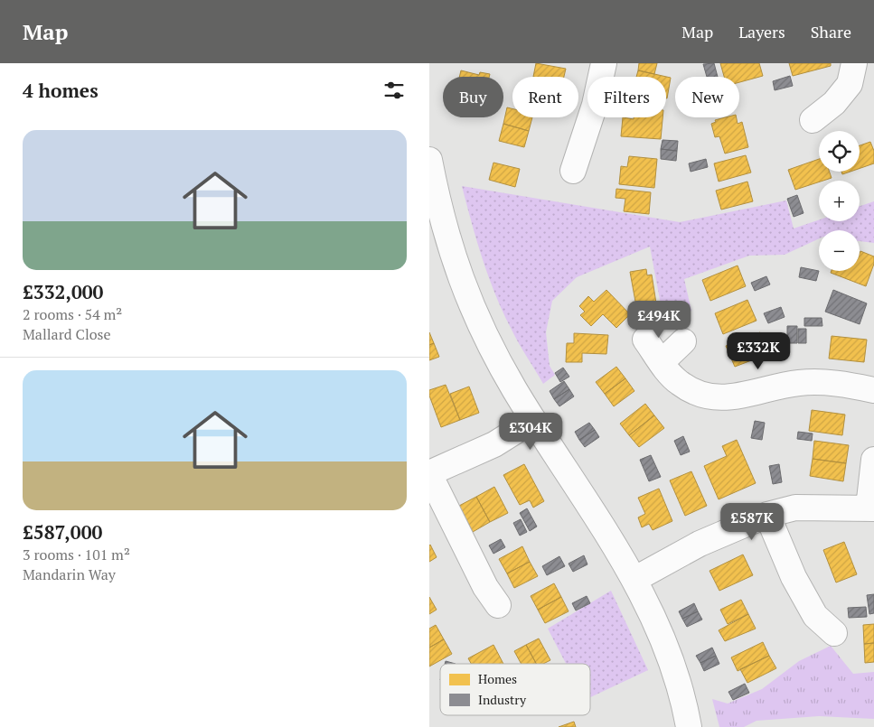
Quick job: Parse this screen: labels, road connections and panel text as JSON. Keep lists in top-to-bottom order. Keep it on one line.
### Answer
{"legend":["Homes","Industry"],"page":{"header":"Map","nav":["Map","Layers","Share"],"heading":"4 homes","chip":["Buy","Rent","Filters","New"],"list":[{"name":"£332,000","note":"2 rooms · 54 m² · Mallard Close"},{"name":"£587,000","note":"3 rooms · 101 m² · Mandarin Way"}],"map_buttons":["+","−"],"price":["£494K","£332K","£304K","£587K"]}}
